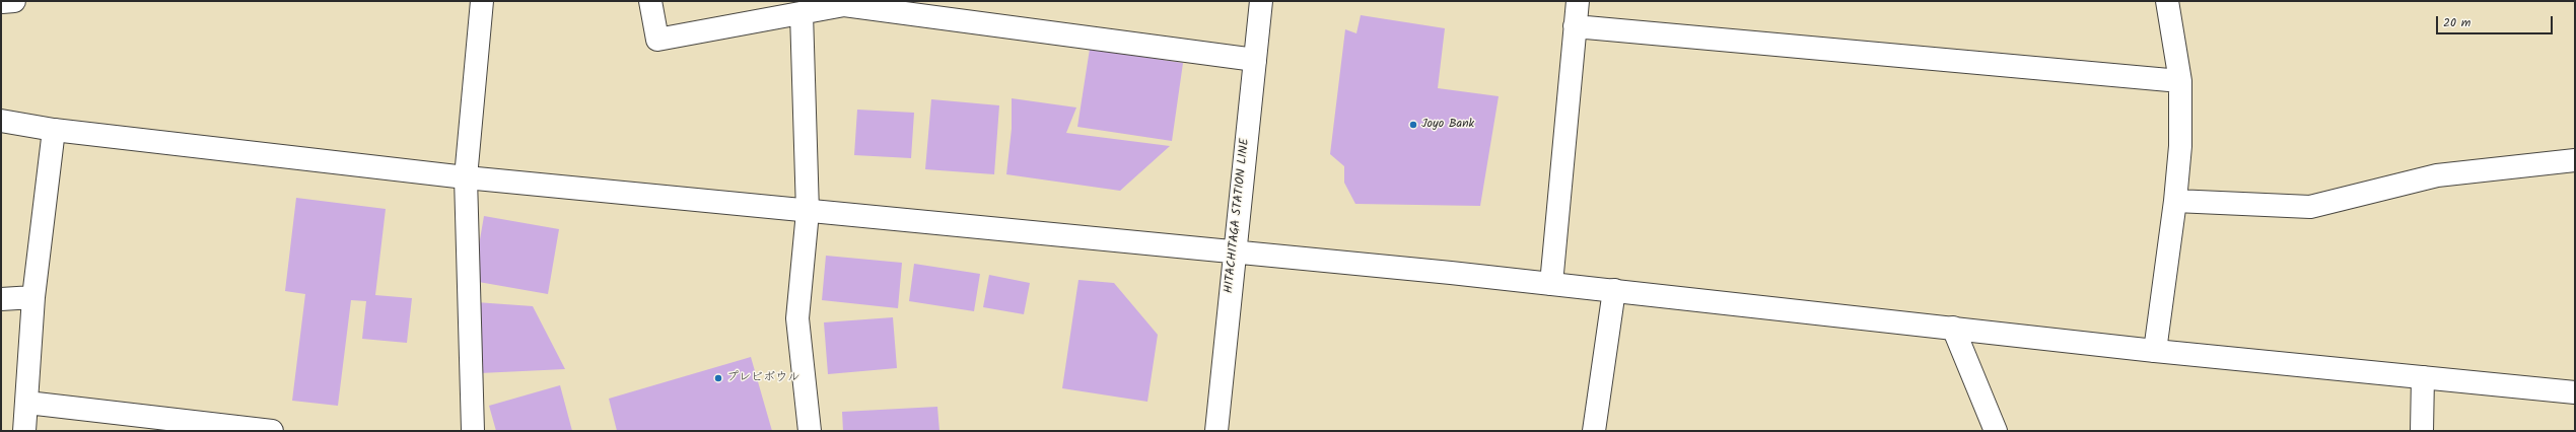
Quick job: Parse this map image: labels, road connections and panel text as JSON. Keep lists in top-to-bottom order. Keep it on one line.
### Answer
{"streets":{"street":["HITACHITAGA STATION LINE"]},"places":["Joyo Bank","プレビボウル"],"scale_bar":"20 m"}
